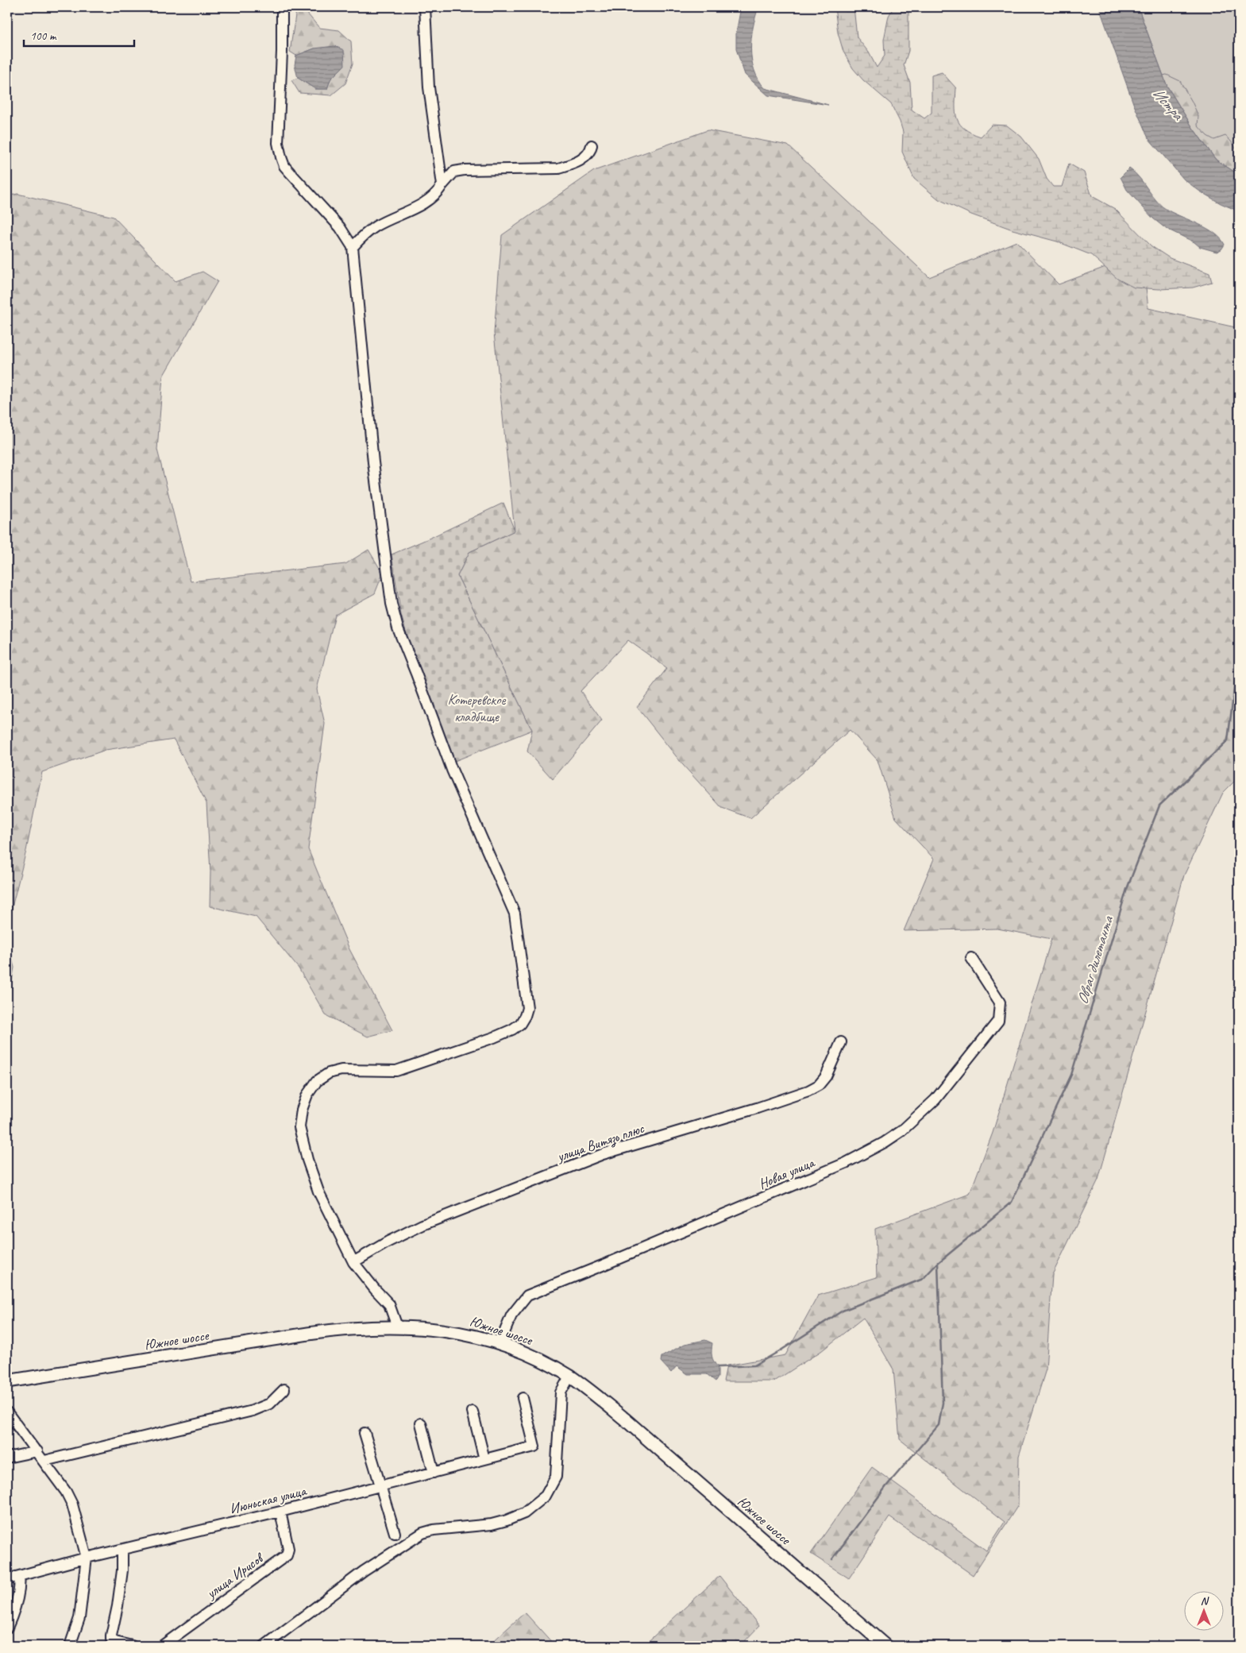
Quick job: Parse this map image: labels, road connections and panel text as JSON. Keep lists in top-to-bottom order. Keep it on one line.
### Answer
{"streets":{"main road":["Южное шоссе"],"street":["улица Витязь плюс","Новая улица","Июньская улица","улица Ирисов"]},"crossings":[["Новая улица","Южное шоссе"],["Июньская улица","улица Ирисов"]],"water":["Истра","Овраг дилетанта"],"parks":["Котеревское кладбище"],"scale_bar":"100 m","north":"top"}
